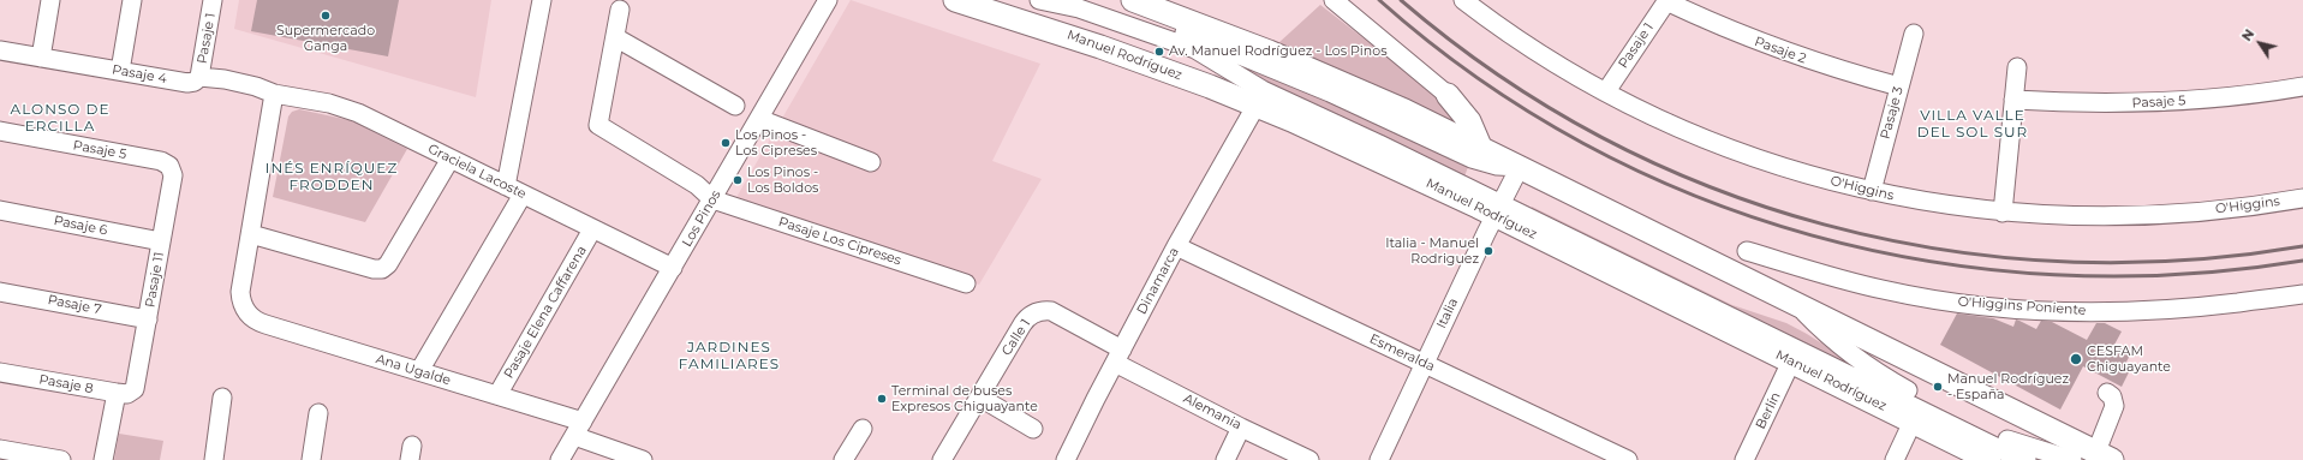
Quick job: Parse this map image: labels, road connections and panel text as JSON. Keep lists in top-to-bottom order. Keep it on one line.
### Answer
{"streets":{"main road":["Manuel Rodríguez"],"street":["Pasaje 1","Pasaje 2","Pasaje 4","Pasaje 5","Pasaje 3","Graciela Lacoste","O'Higgins","Los Pinos","Pasaje 6","Pasaje Los Cipreses","Pasaje 11","Dinamarca","Pasaje 7","O'Higgins Poniente","Pasaje Elena Caffarena","Italia","Calle 1","Esmeralda","Ana Ugalde","Pasaje 8","Berlín","Alemania"]},"crossings":[["Pasaje 1","Pasaje 2"],["Pasaje 1","Pasaje 4"],["Pasaje 1","O'Higgins"],["Pasaje 2","Pasaje 3"],["Manuel Rodríguez","Dinamarca"],["Manuel Rodríguez","Italia"],["Manuel Rodríguez","Berlín"],["Pasaje 4","Graciela Lacoste"],["Pasaje 5","Pasaje 11"],["Pasaje 3","O'Higgins"],["Graciela Lacoste","Los Pinos"],["Graciela Lacoste","Pasaje Elena Caffarena"],["Los Pinos","Pasaje Los Cipreses"],["Los Pinos","Ana Ugalde"],["Pasaje 6","Pasaje 11"],["Pasaje 11","Pasaje 7"],["Pasaje 11","Pasaje 8"],["Dinamarca","Calle 1"],["Dinamarca","Esmeralda"],["Dinamarca","Alemania"],["Pasaje Elena Caffarena","Ana Ugalde"],["Italia","Esmeralda"],["Calle 1","Alemania"]],"districts":["ALONSO DE ERCILLA","VILLA VALLE DEL SOL SUR","INÉS ENRÍQUEZ FRODDEN","JARDINES FAMILIARES"],"places":["Supermercado Ganga","Av. Manuel Rodríguez - Los Pinos","Los Pinos - Los Cipreses","Los Pinos - Los Boldos","Italia - Manuel Rodriguez","CESFAM Chiguayante","Manuel Rodríguez - España","Terminal de buses Expresos Chiguayante"],"north":"top left"}
